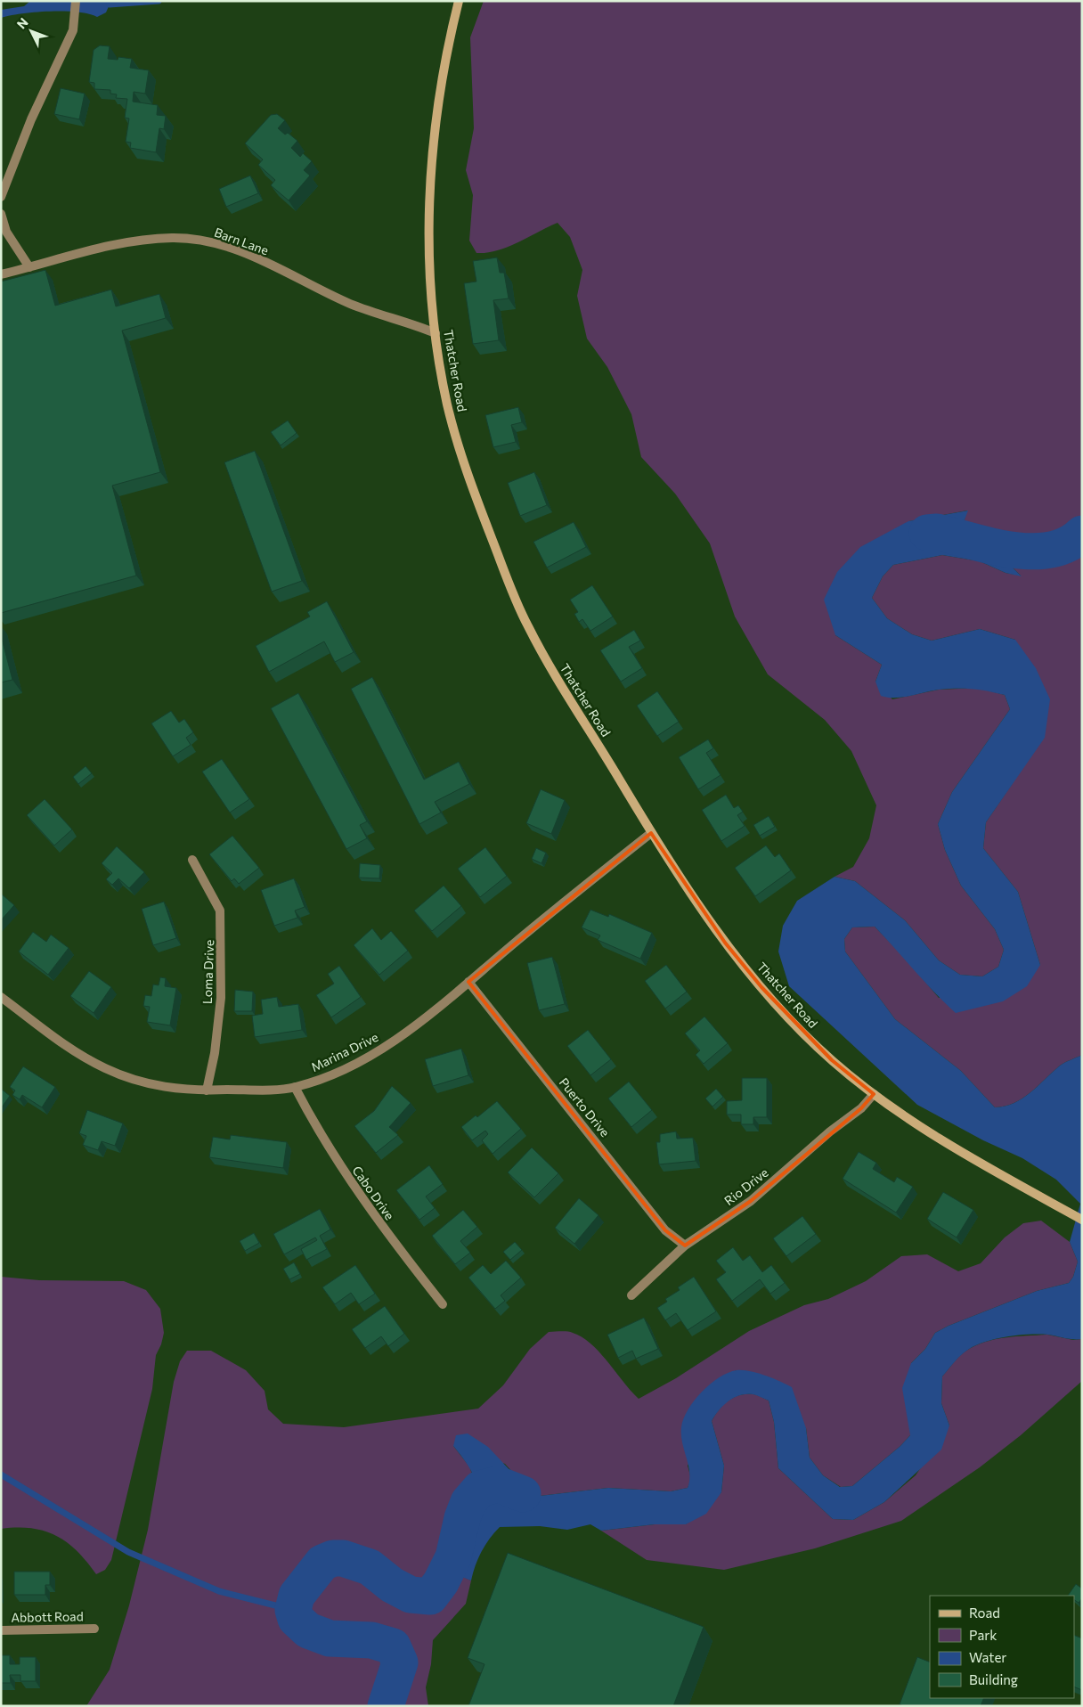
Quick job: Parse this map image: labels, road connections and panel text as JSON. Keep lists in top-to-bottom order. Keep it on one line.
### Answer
{"streets":{"main road":["Thatcher Road"],"street":["Barn Lane","Loma Drive","Marina Drive","Puerto Drive","Rio Drive","Cabo Drive","Abbott Road"]},"crossings":[["Barn Lane","Thatcher Road"],["Thatcher Road","Marina Drive"],["Thatcher Road","Rio Drive"],["Loma Drive","Marina Drive"],["Marina Drive","Puerto Drive"],["Marina Drive","Cabo Drive"],["Puerto Drive","Rio Drive"]],"legend":["Road","Park","Water","Building"],"north":"top left"}
